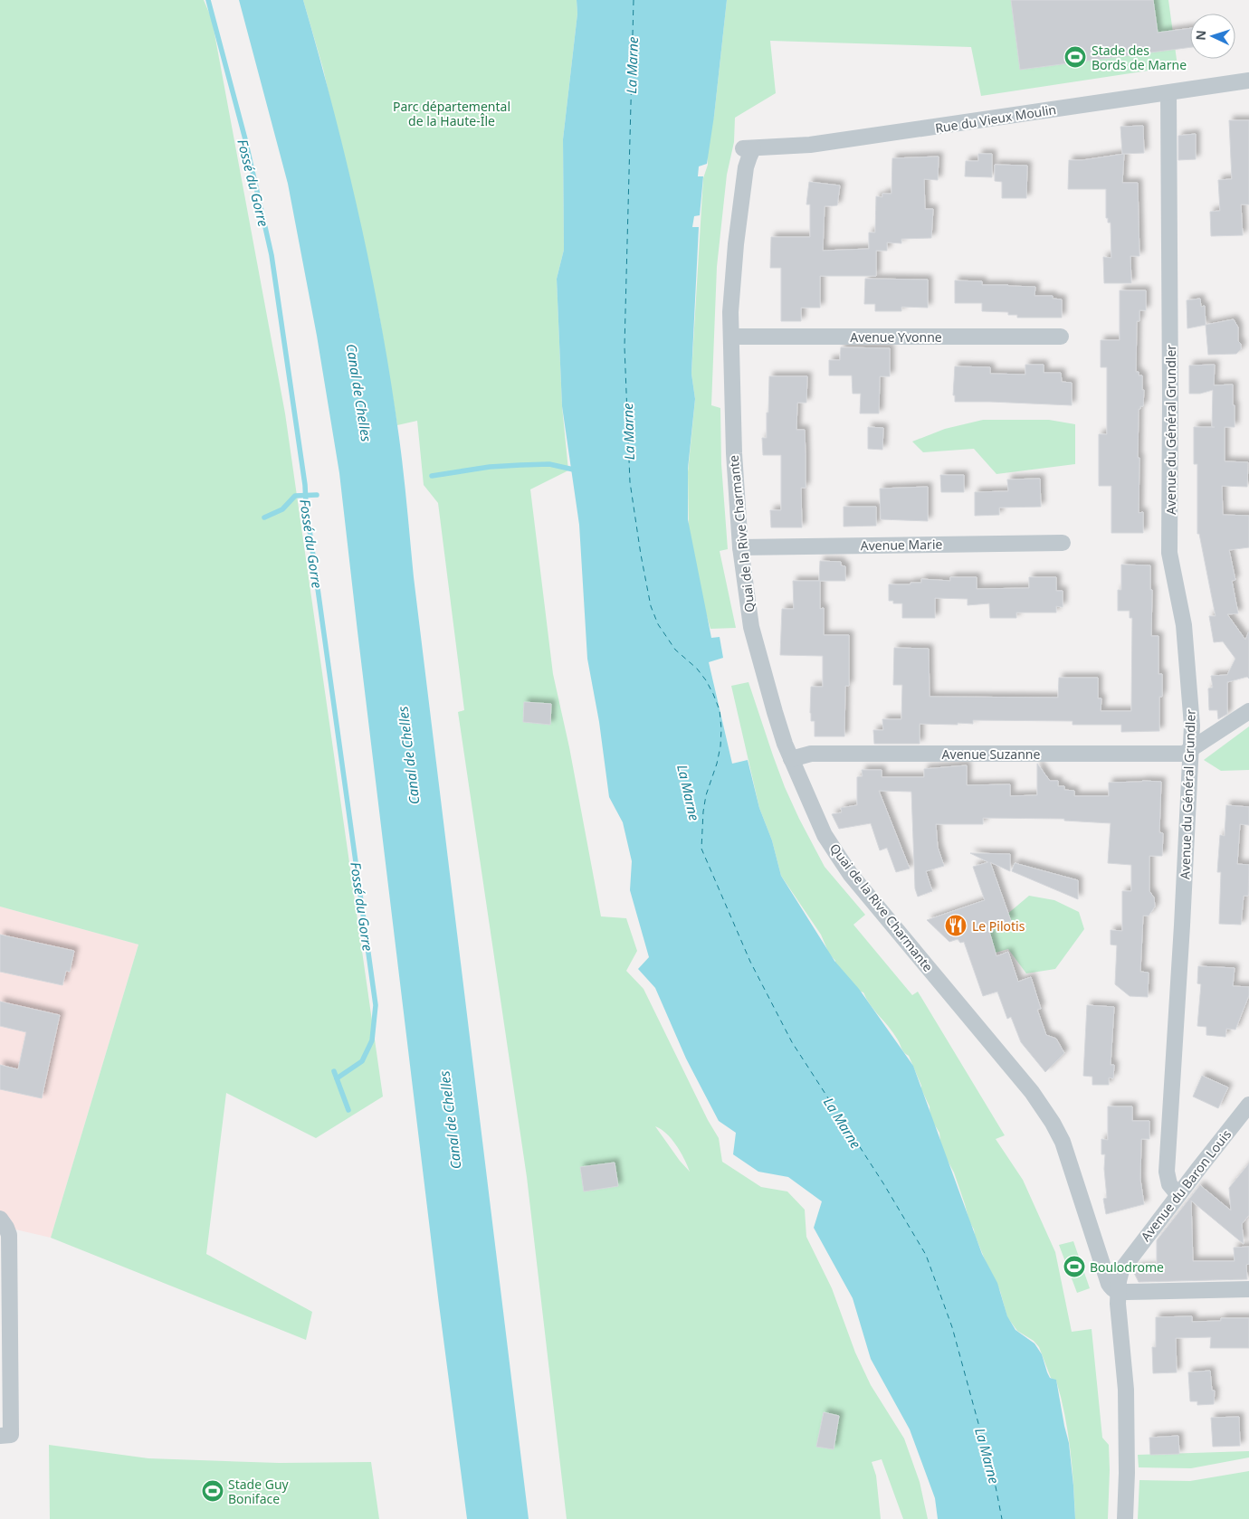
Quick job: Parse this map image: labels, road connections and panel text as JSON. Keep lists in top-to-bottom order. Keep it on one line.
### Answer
{"streets":{"street":["Rue du Vieux Moulin","Avenue Yvonne","Avenue du Général Grundler","Quai de la Rive Charmante","Avenue Marie","Avenue Suzanne","Avenue du Baron Louis"]},"crossings":[["Rue du Vieux Moulin","Avenue du Général Grundler"],["Rue du Vieux Moulin","Quai de la Rive Charmante"],["Avenue Yvonne","Quai de la Rive Charmante"],["Avenue du Général Grundler","Avenue Suzanne"],["Avenue du Général Grundler","Avenue du Baron Louis"],["Quai de la Rive Charmante","Avenue Marie"],["Quai de la Rive Charmante","Avenue Suzanne"],["Quai de la Rive Charmante","Avenue du Baron Louis"]],"water":["La Marne","Fossé du Gorre","Canal de Chelles"],"parks":["Parc départemental de la Haute-Île"],"places":{"sports":["Stade des Bords de Marne","Boulodrome","Stade Guy Boniface"],"restaurant":["Le Pilotis"]},"north":"left"}
